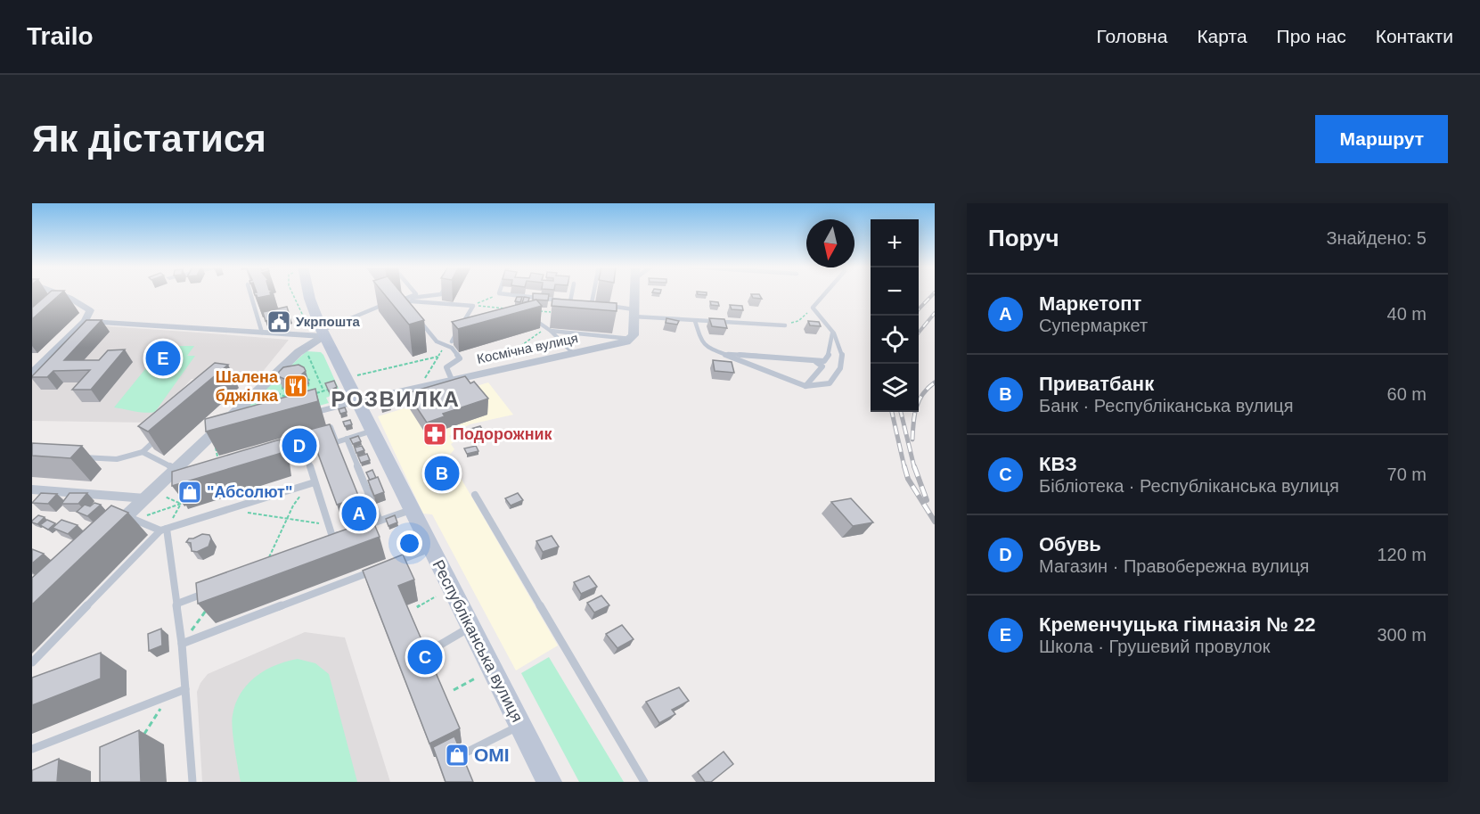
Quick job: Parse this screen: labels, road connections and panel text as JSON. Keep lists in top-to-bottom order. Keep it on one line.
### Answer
{"streets":{"main road":["Республіканська вулиця"],"street":["Космічна вулиця"]},"crossings":[["Космічна вулиця","Республіканська вулиця"]],"districts":["РОЗВИЛКА"],"places":{"public building":["Укрпошта"],"restaurant":["Шалена бджілка"],"pharmacy":["Подорожник"],"shop":["\"Абсолют\"","OMI"]},"north":"bottom","page":{"header":"Trailo","nav":["Головна","Карта","Про нас","Контакти"],"buttons":"Маршрут","title":"Як дістатися","heading":["Поруч","Знайдено: 5"],"map_buttons":["+","−"],"list":[{"mark":"A","name":"Маркетопт","note":"Супермаркет","value":"40 m"},{"mark":"B","name":"Приватбанк","note":"Банк · Республіканська вулиця","value":"60 m"},{"mark":"C","name":"КВЗ","note":"Бібліотека · Республіканська вулиця","value":"70 m"},{"mark":"D","name":"Обувь","note":"Магазин · Правобережна вулиця","value":"120 m"},{"mark":"E","name":"Кременчуцька гімназія № 22","note":"Школа · Грушевий провулок","value":"300 m"}],"pins":["E","D","B","A","C"]}}
